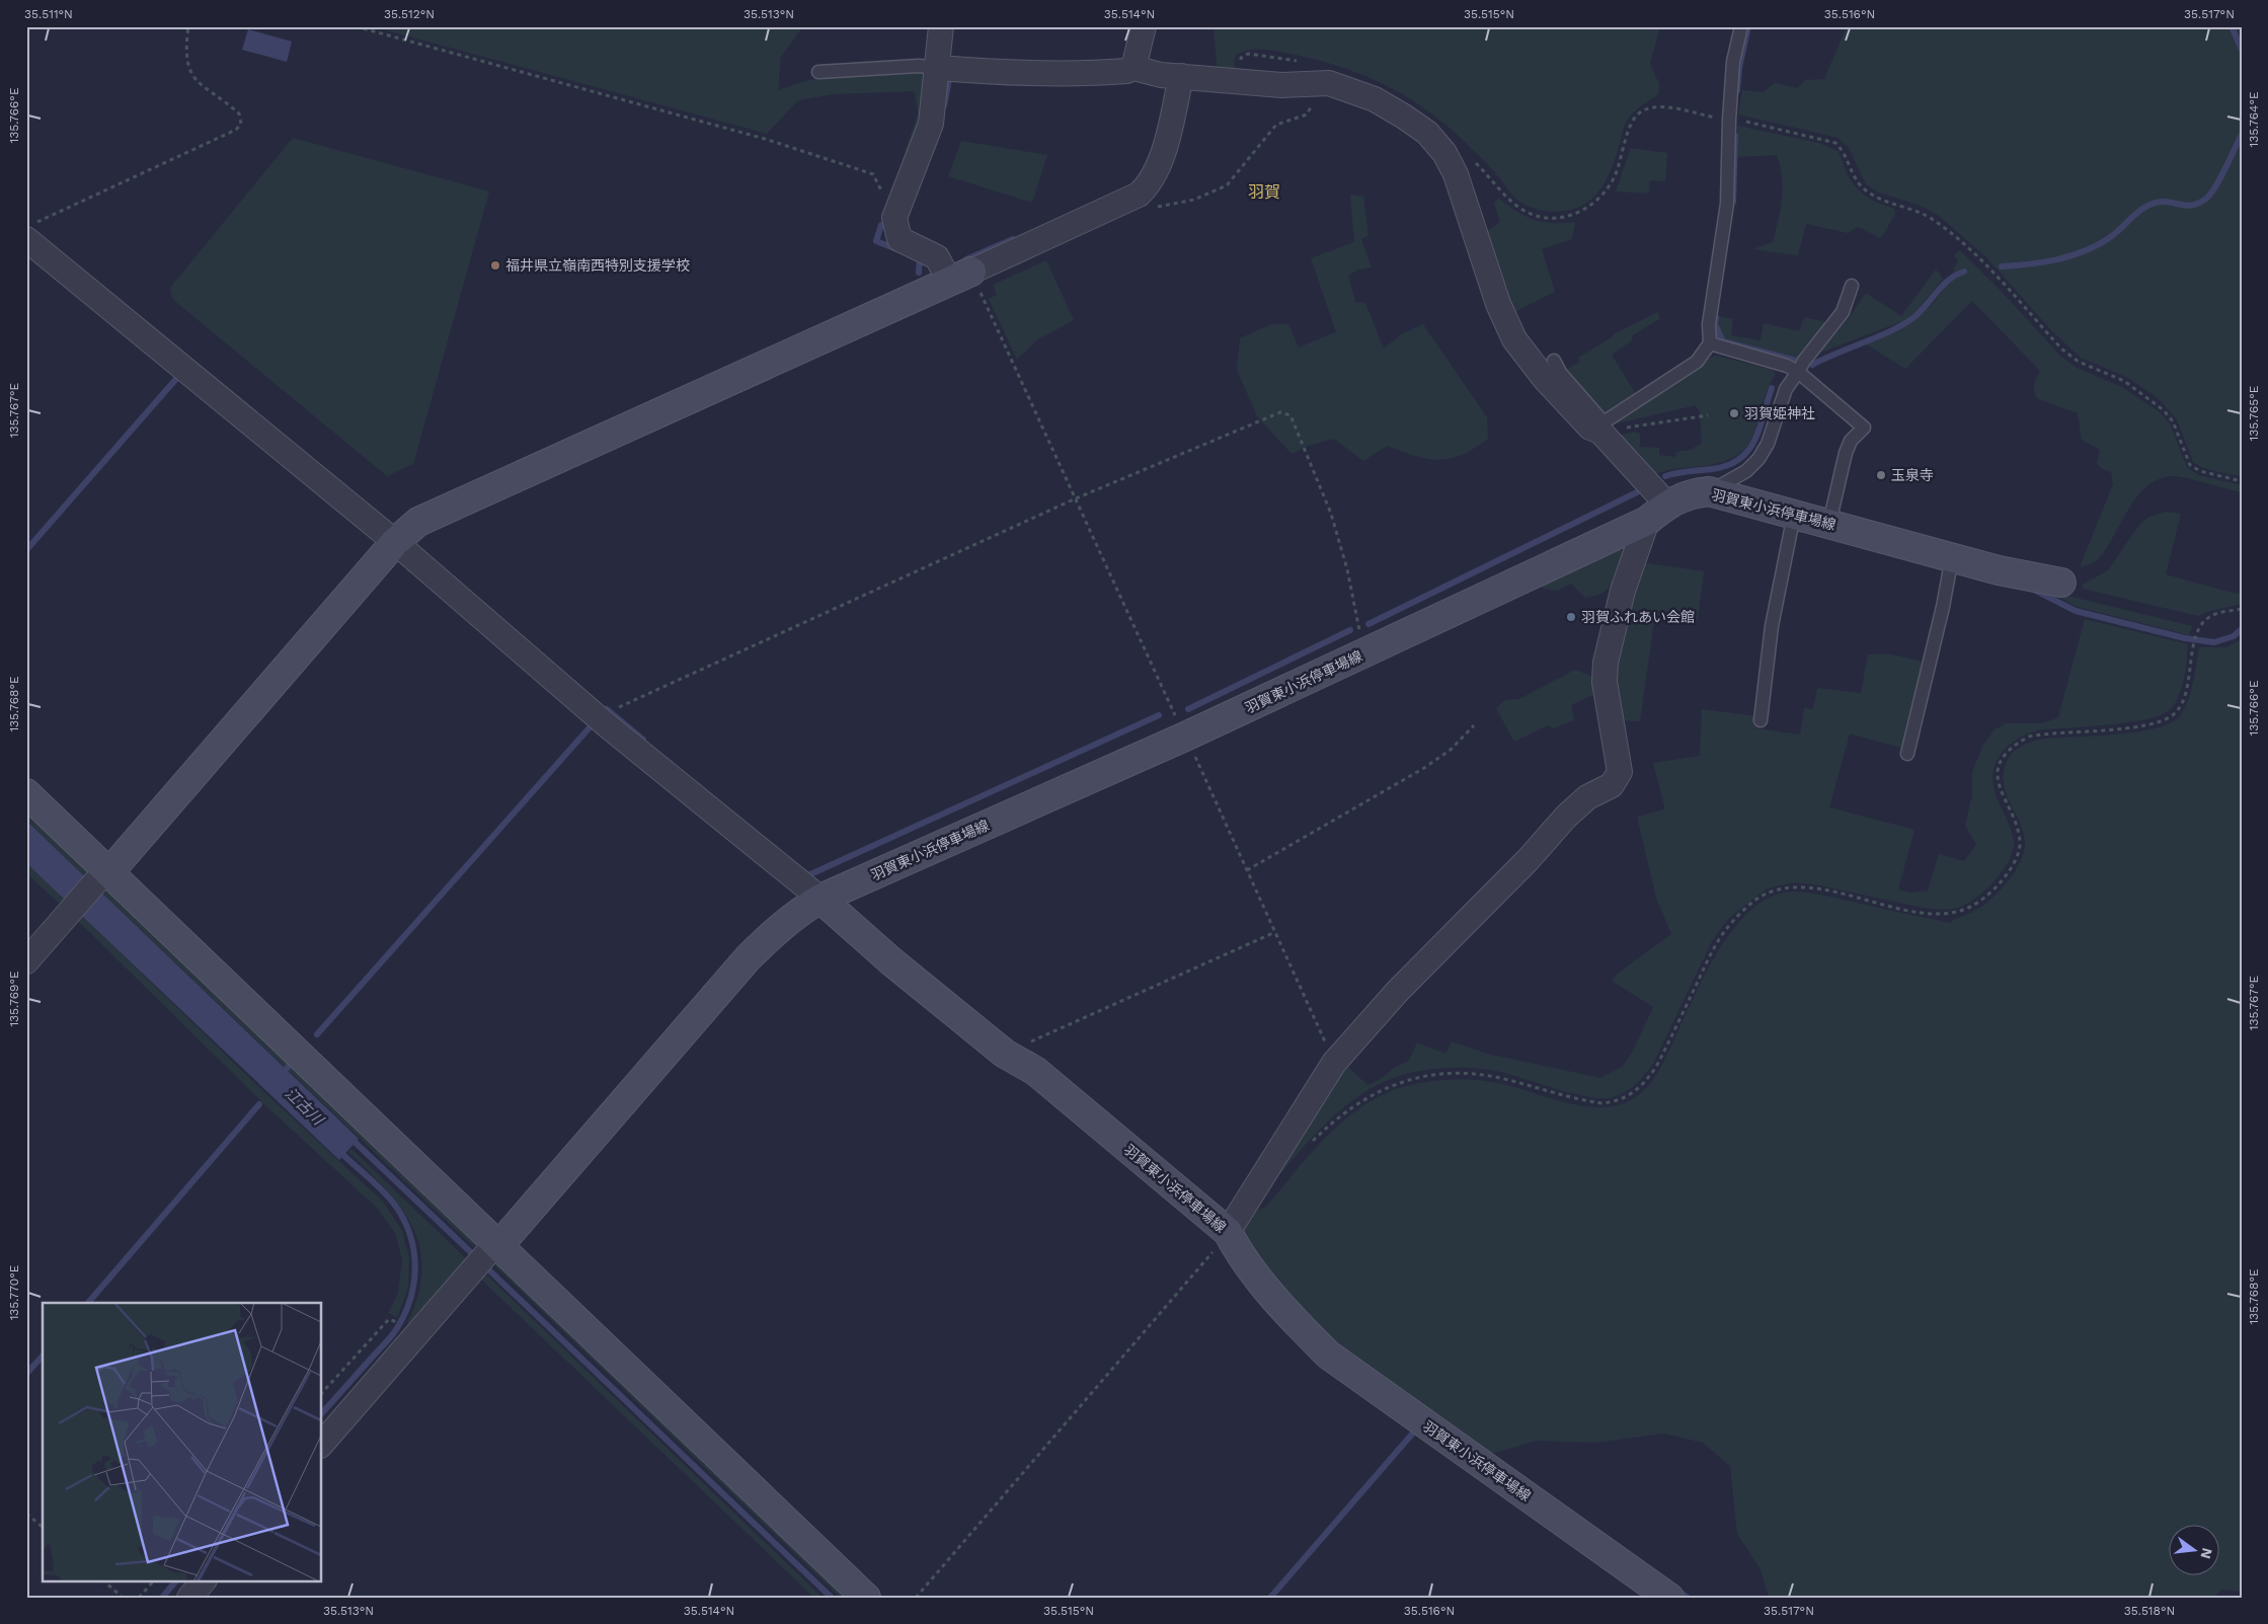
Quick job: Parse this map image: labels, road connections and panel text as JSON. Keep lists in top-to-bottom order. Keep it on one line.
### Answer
{"streets":{"street":["羽賀東小浜停車場線"]},"districts":["羽賀"],"water":["江古川"],"places":["福井県立嶺南西特別支援学校","羽賀姫神社","玉泉寺","羽賀ふれあい会館"],"north":"right","coordinates":["35.511°N","35.512°N","35.513°N","35.514°N","35.515°N","35.516°N","35.517°N","135.766°E","135.764°E","135.767°E","135.765°E","135.768°E","135.769°E","135.770°E","35.518°N"]}
